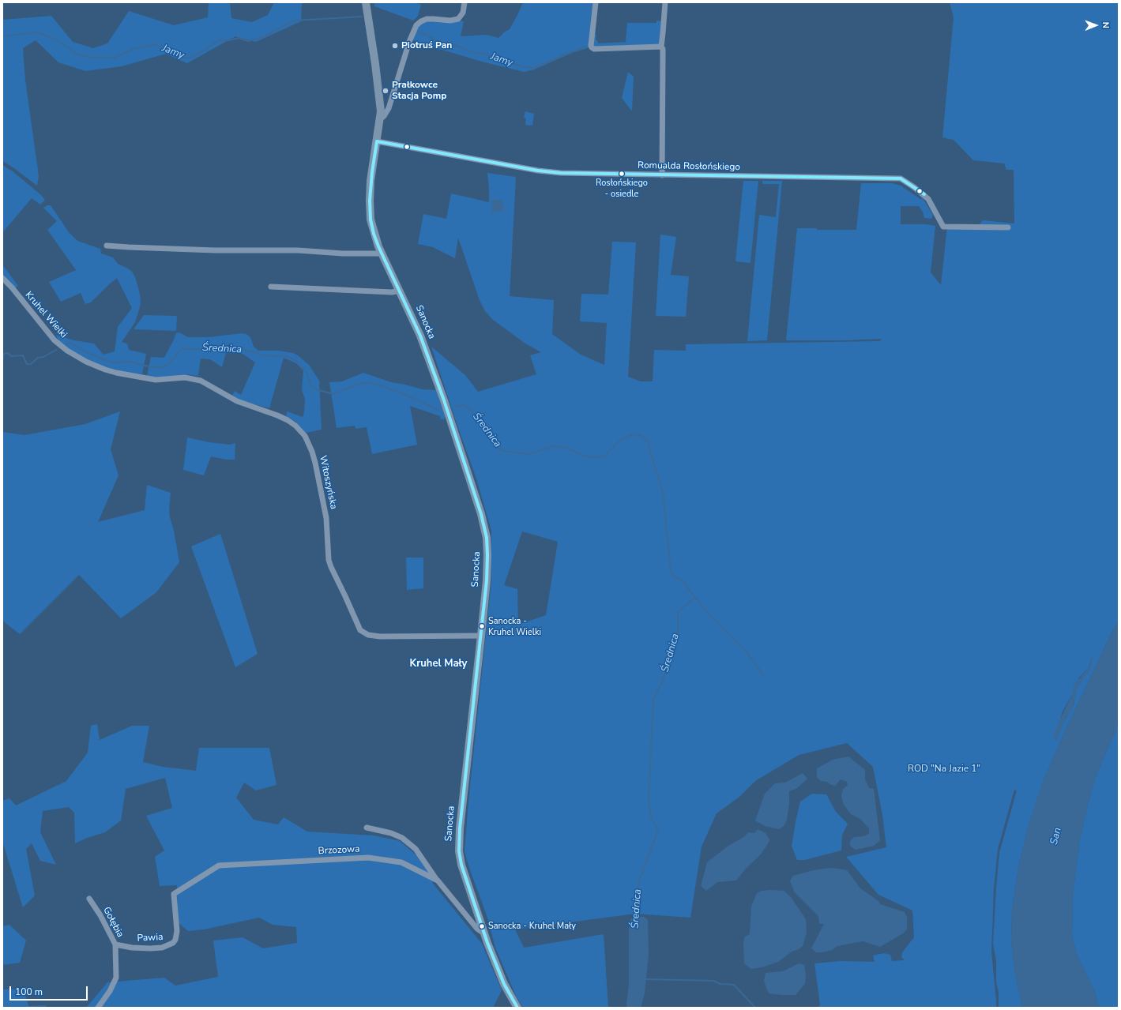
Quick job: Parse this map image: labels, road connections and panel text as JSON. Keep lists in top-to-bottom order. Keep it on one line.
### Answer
{"streets":{"main road":["Sanocka"],"street":["Romualda Rosłońskiego","Kruhel Wielki","Witoszyńska","Brzozowa","Gołębia","Pawia"]},"crossings":[["Romualda Rosłońskiego","Sanocka"],["Kruhel Wielki","Witoszyńska"],["Sanocka","Witoszyńska"],["Sanocka","Brzozowa"],["Brzozowa","Pawia"],["Gołębia","Pawia"]],"districts":["Kruhel Mały"],"water":["Jamy","Średnica","San"],"parks":["ROD \"Na Jazie 1\""],"places":["Piotruś Pan","Prałkowce Stacja Pomp","Rosłońskiego - osiedle","Sanocka - Kruhel Wielki","Sanocka - Kruhel Mały"],"scale_bar":"100 m","north":"right"}
